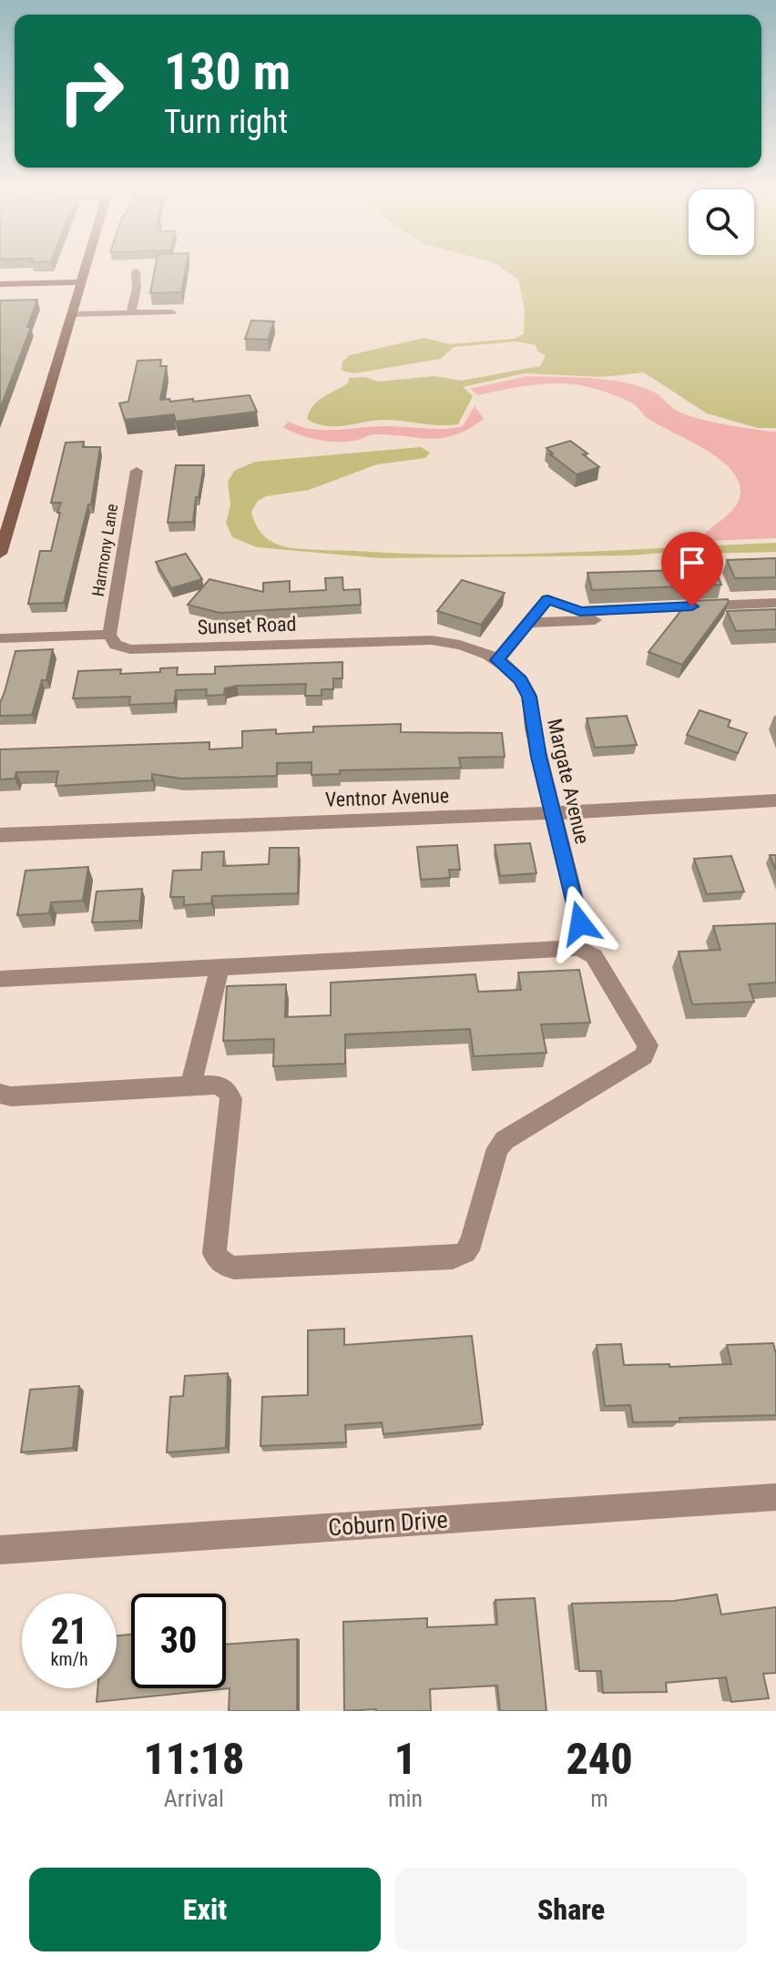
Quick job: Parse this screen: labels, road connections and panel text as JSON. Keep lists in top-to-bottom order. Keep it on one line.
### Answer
{"streets":{"street":["Harmony Lane","Sunset Road","Margate Avenue","Ventnor Avenue","Coburn Drive"]},"crossings":[["Harmony Lane","Sunset Road"],["Sunset Road","Margate Avenue"],["Margate Avenue","Ventnor Avenue"]],"page":{"turn":["130 m","Turn right"],"speed":"21 km/h","limit":"30","eta":["11:18","Arrival","1","min","240","m"],"buttons":["Exit","Share"]}}
